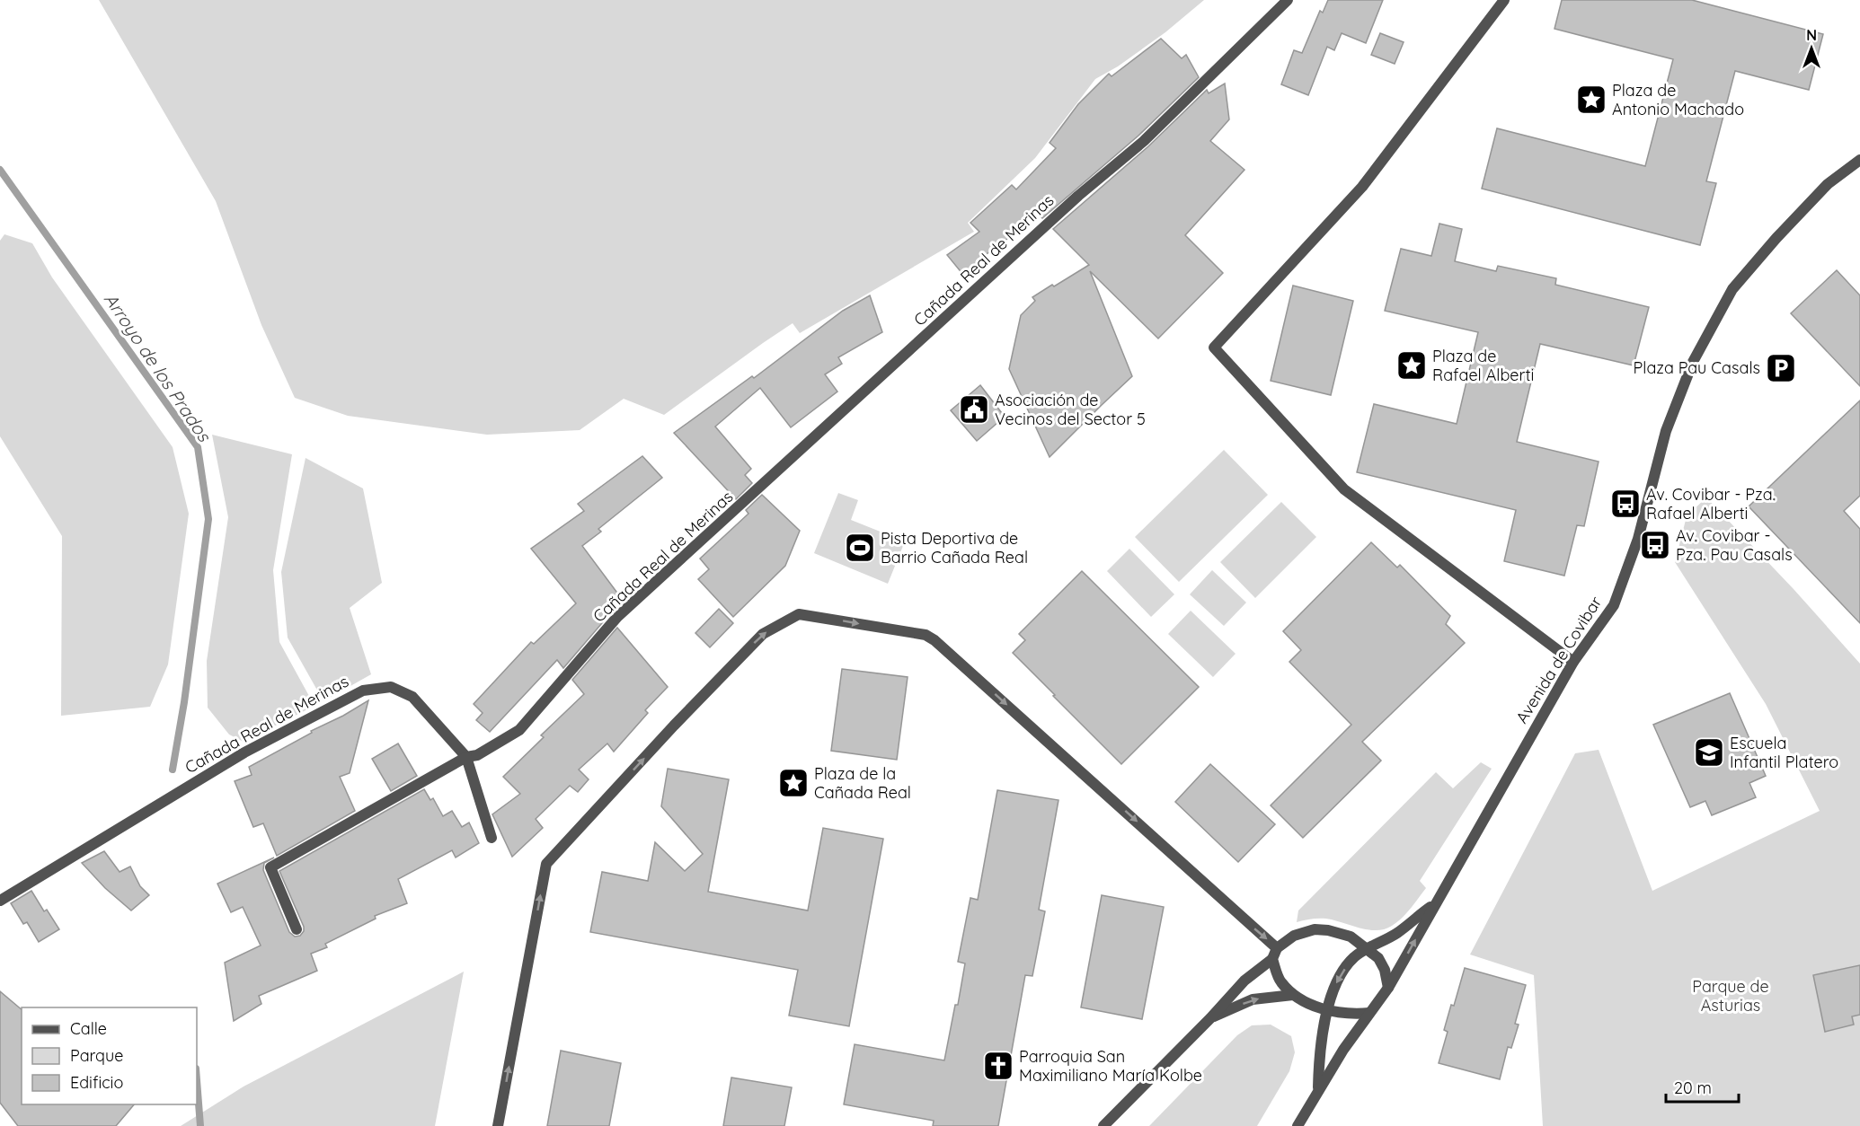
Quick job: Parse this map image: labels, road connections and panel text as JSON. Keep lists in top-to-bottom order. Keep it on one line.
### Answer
{"streets":{"street":["Cañada Real de Merinas","Avenida de Covibar"]},"water":["Arroyo de los Prados"],"parks":["Parque de Asturias"],"places":{"place":["Plaza de Antonio Machado","Plaza de Rafael Alberti","Plaza de la Cañada Real"],"parking":["Plaza Pau Casals"],"public building":["Asociación de Vecinos del Sector 5"],"bus stop":["Av. Covibar - Pza. Rafael Alberti","Av. Covibar - Pza. Pau Casals"],"sports":["Pista Deportiva de Barrio Cañada Real"],"school or university":["Escuela Infantil Platero"],"church":["Parroquia San Maximiliano María Kolbe"]},"legend":["Calle","Parque","Edificio"],"scale_bar":"20 m","north":"top"}
